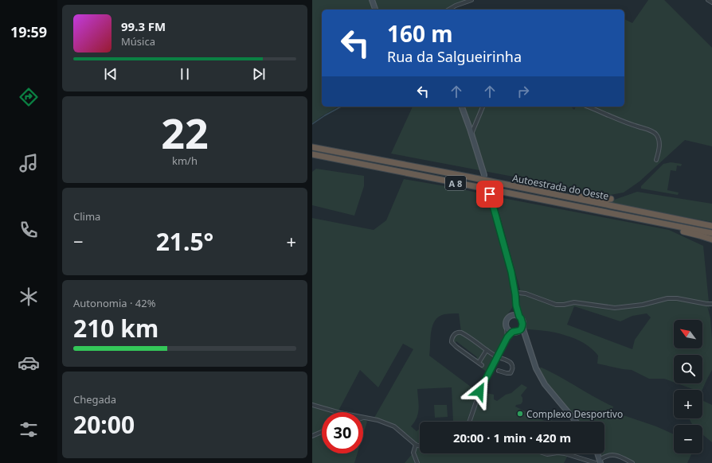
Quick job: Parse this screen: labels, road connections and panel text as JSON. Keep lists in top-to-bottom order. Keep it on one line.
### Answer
{"streets":{"highway":["A 8","Autoestrada do Oeste"]},"places":["Complexo Desportivo"],"north":"top left","page":{"tabs":"19:59","turn":["160 m","Rua da Salgueirinha"],"song":["99.3 FM","Música"],"tile":[["22","km/h"],"Clima",["Autonomia · 42%","210 km"],["Chegada","20:00"]],"heat":["−","21.5°","+"],"map_buttons":["+","−"],"limit":"30","trip":"20:00 · 1 min · 420 m"}}
